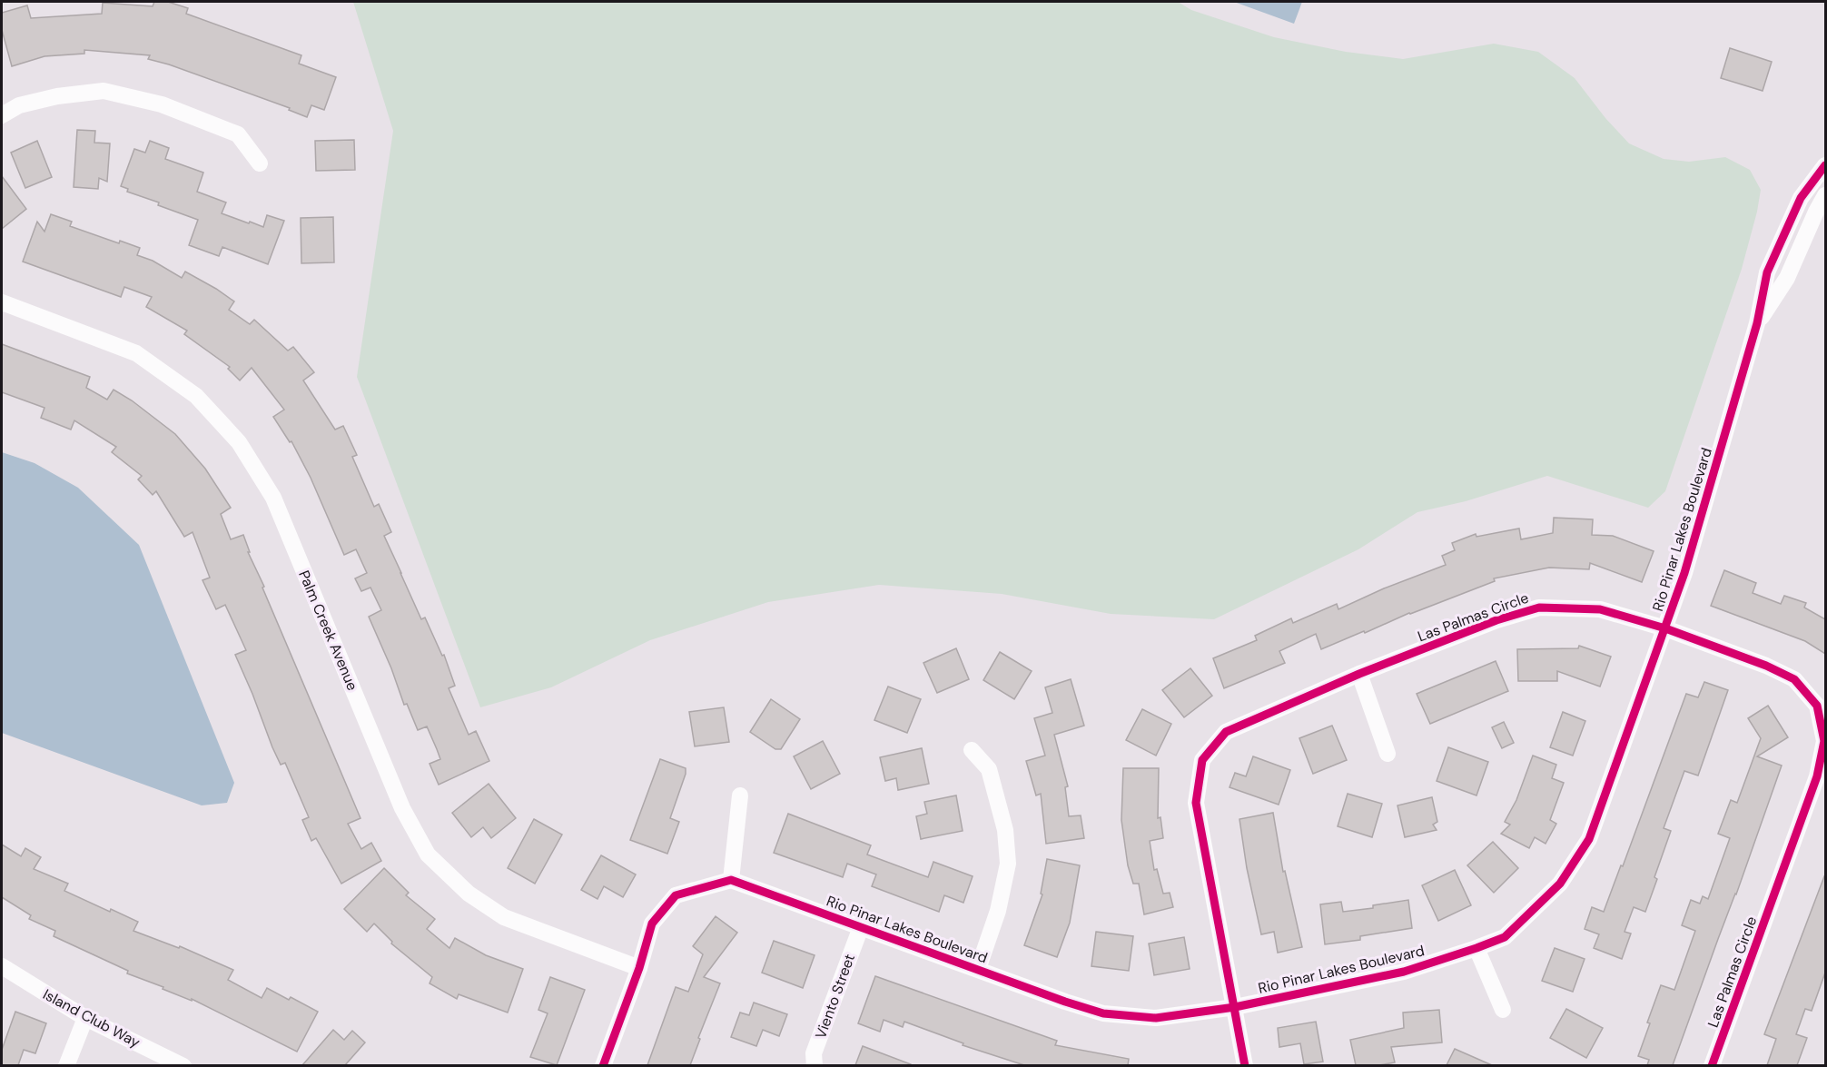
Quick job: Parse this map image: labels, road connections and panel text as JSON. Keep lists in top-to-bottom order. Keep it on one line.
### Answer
{"streets":{"street":["Rio Pinar Lakes Boulevard","Las Palmas Circle","Palm Creek Avenue","Viento Street","Island Club Way"]},"crossings":[["Rio Pinar Lakes Boulevard","Las Palmas Circle"],["Rio Pinar Lakes Boulevard","Viento Street"]]}
